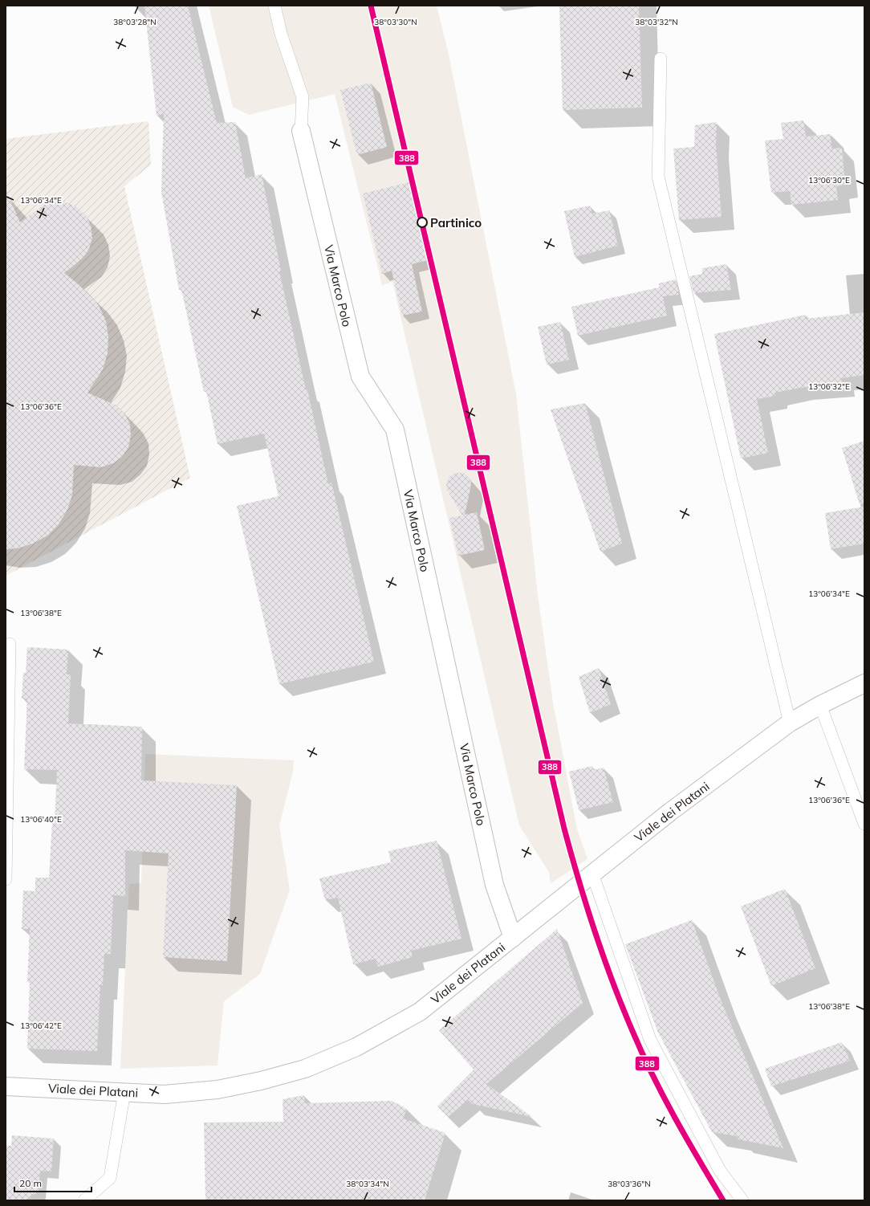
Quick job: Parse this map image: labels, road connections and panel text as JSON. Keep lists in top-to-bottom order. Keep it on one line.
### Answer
{"streets":{"street":["Via Marco Polo","Viale dei Platani"]},"crossings":[["Via Marco Polo","Viale dei Platani"]],"places":["Partinico"],"lines":["transit line 388"],"scale_bar":"20 m","coordinates":["38°03'28\"N","38°03'30\"N","38°03'32\"N","13°06'30\"E","13°06'34\"E","13°06'32\"E","13°06'36\"E","13°06'38\"E","13°06'40\"E","13°06'42\"E","38°03'34\"N","38°03'36\"N"]}
